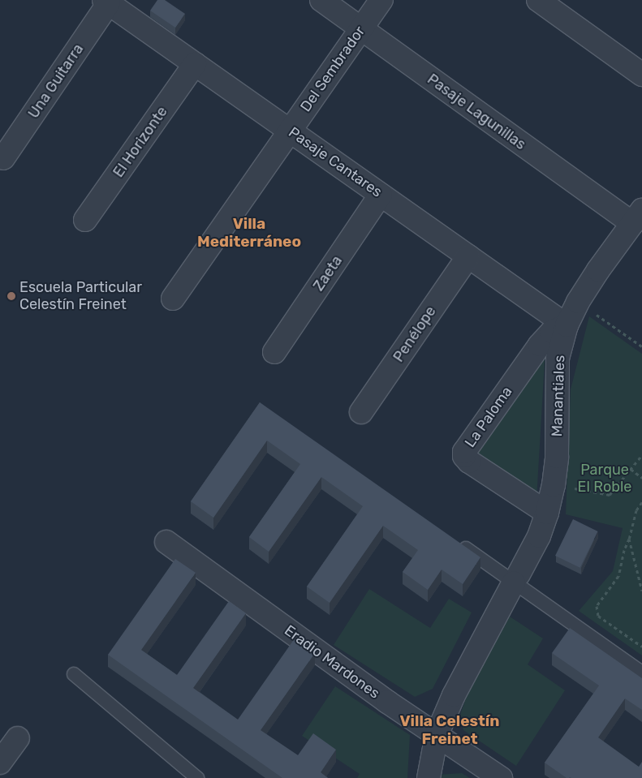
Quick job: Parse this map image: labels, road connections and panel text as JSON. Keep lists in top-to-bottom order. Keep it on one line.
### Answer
{"streets":{"street":["Del Sembrador","Una Guitarra","Pasaje Lagunillas","El Horizonte","Pasaje Cantares","Zaeta","Penélope","Manantiales","La Paloma","Eradio Mardones"]},"crossings":[["Del Sembrador","Pasaje Lagunillas"],["Del Sembrador","Pasaje Cantares"],["Una Guitarra","Pasaje Cantares"],["Pasaje Lagunillas","Manantiales"],["El Horizonte","Pasaje Cantares"],["Pasaje Cantares","Zaeta"],["Pasaje Cantares","Penélope"],["Pasaje Cantares","Manantiales"],["Pasaje Cantares","La Paloma"],["Manantiales","La Paloma"],["Manantiales","Eradio Mardones"]],"districts":["Villa Mediterráneo","Villa Celestín Freinet"],"parks":["Parque El Roble"],"places":["Escuela Particular Celestín Freinet"]}
